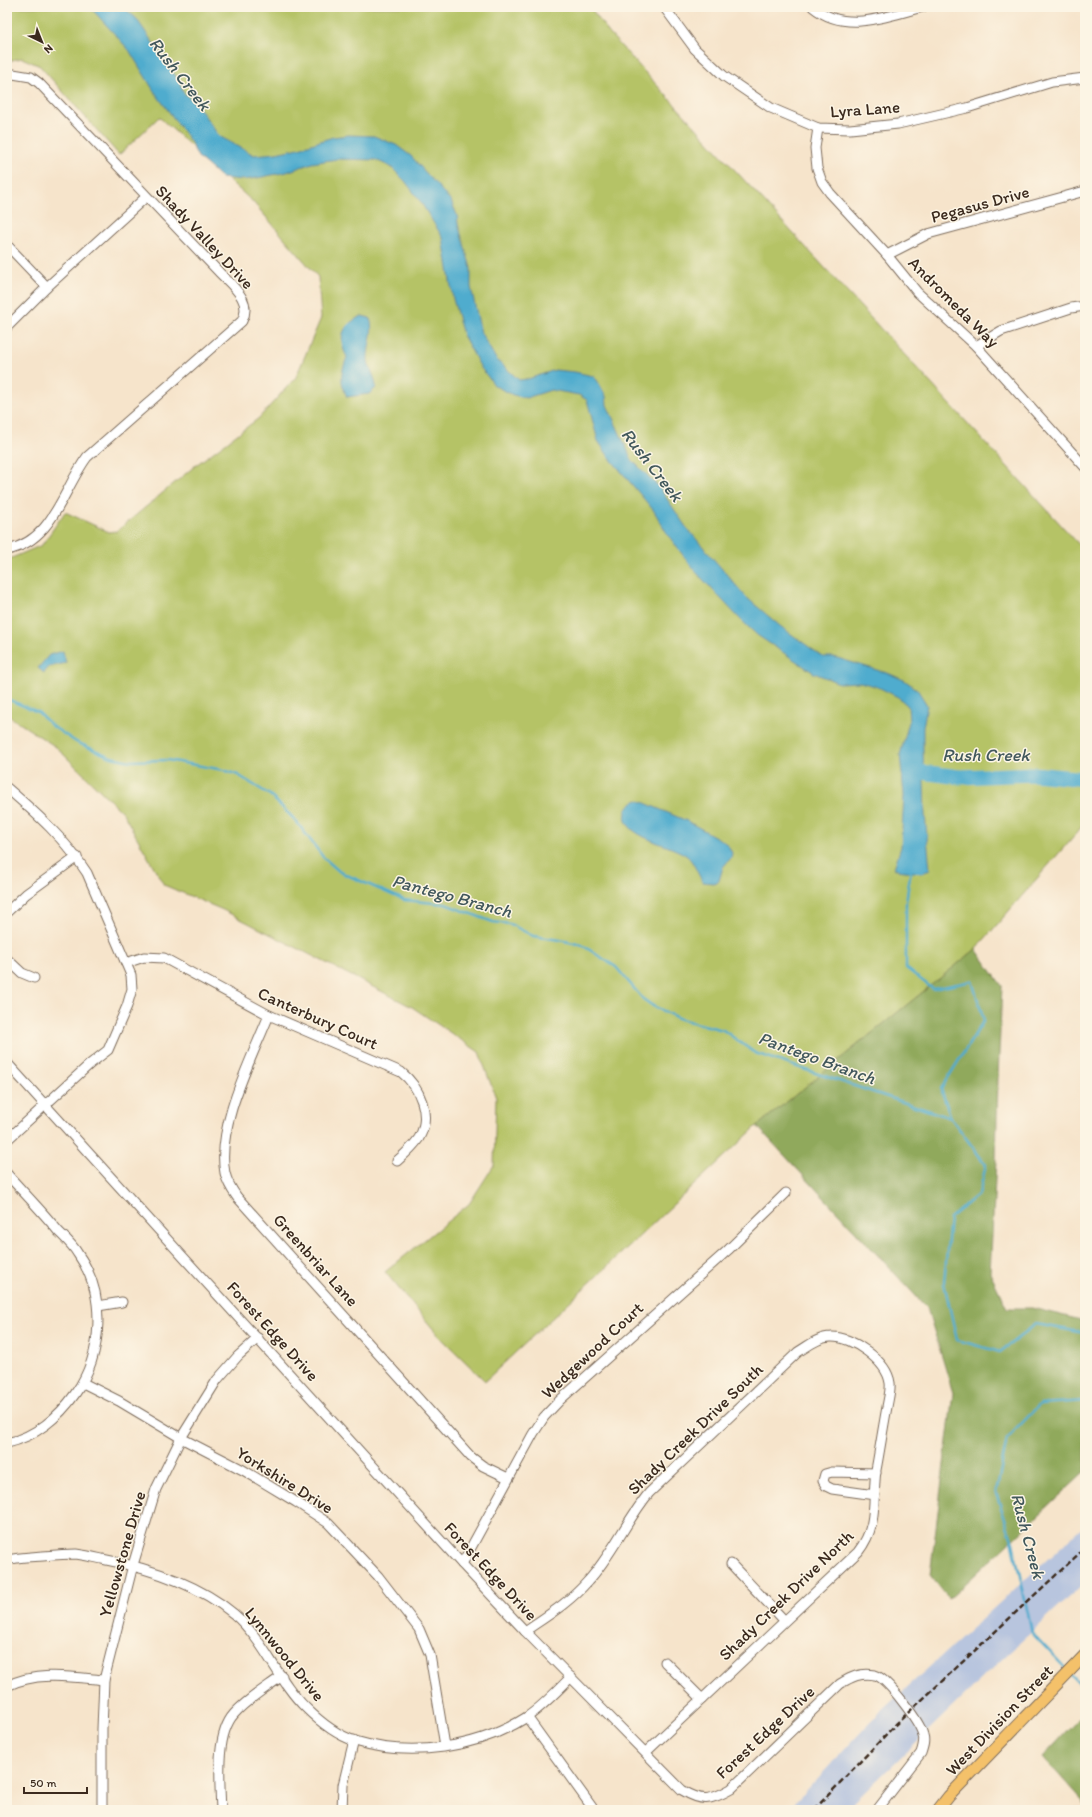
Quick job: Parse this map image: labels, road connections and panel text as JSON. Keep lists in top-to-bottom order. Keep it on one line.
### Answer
{"streets":{"main road":["West Division Street"],"street":["Lyra Lane","Pegasus Drive","Shady Valley Drive","Andromeda Way","Canterbury Court","Greenbriar Lane","Forest Edge Drive","Wedgewood Court","Shady Creek Drive South","Yorkshire Drive","Yellowstone Drive","Shady Creek Drive North","Lynnwood Drive"]},"crossings":[["Lyra Lane","Andromeda Way"],["Pegasus Drive","Andromeda Way"],["Canterbury Court","Greenbriar Lane"],["Greenbriar Lane","Wedgewood Court"],["Forest Edge Drive","Wedgewood Court"],["Forest Edge Drive","Shady Creek Drive South"],["Forest Edge Drive","Yellowstone Drive"],["Forest Edge Drive","Shady Creek Drive North"],["Forest Edge Drive","Lynnwood Drive"],["Shady Creek Drive South","Shady Creek Drive North"],["Yorkshire Drive","Yellowstone Drive"],["Yorkshire Drive","Lynnwood Drive"],["Yellowstone Drive","Lynnwood Drive"]],"water":["Rush Creek","Pantego Branch"],"scale_bar":"50 m","north":"bottom right"}
